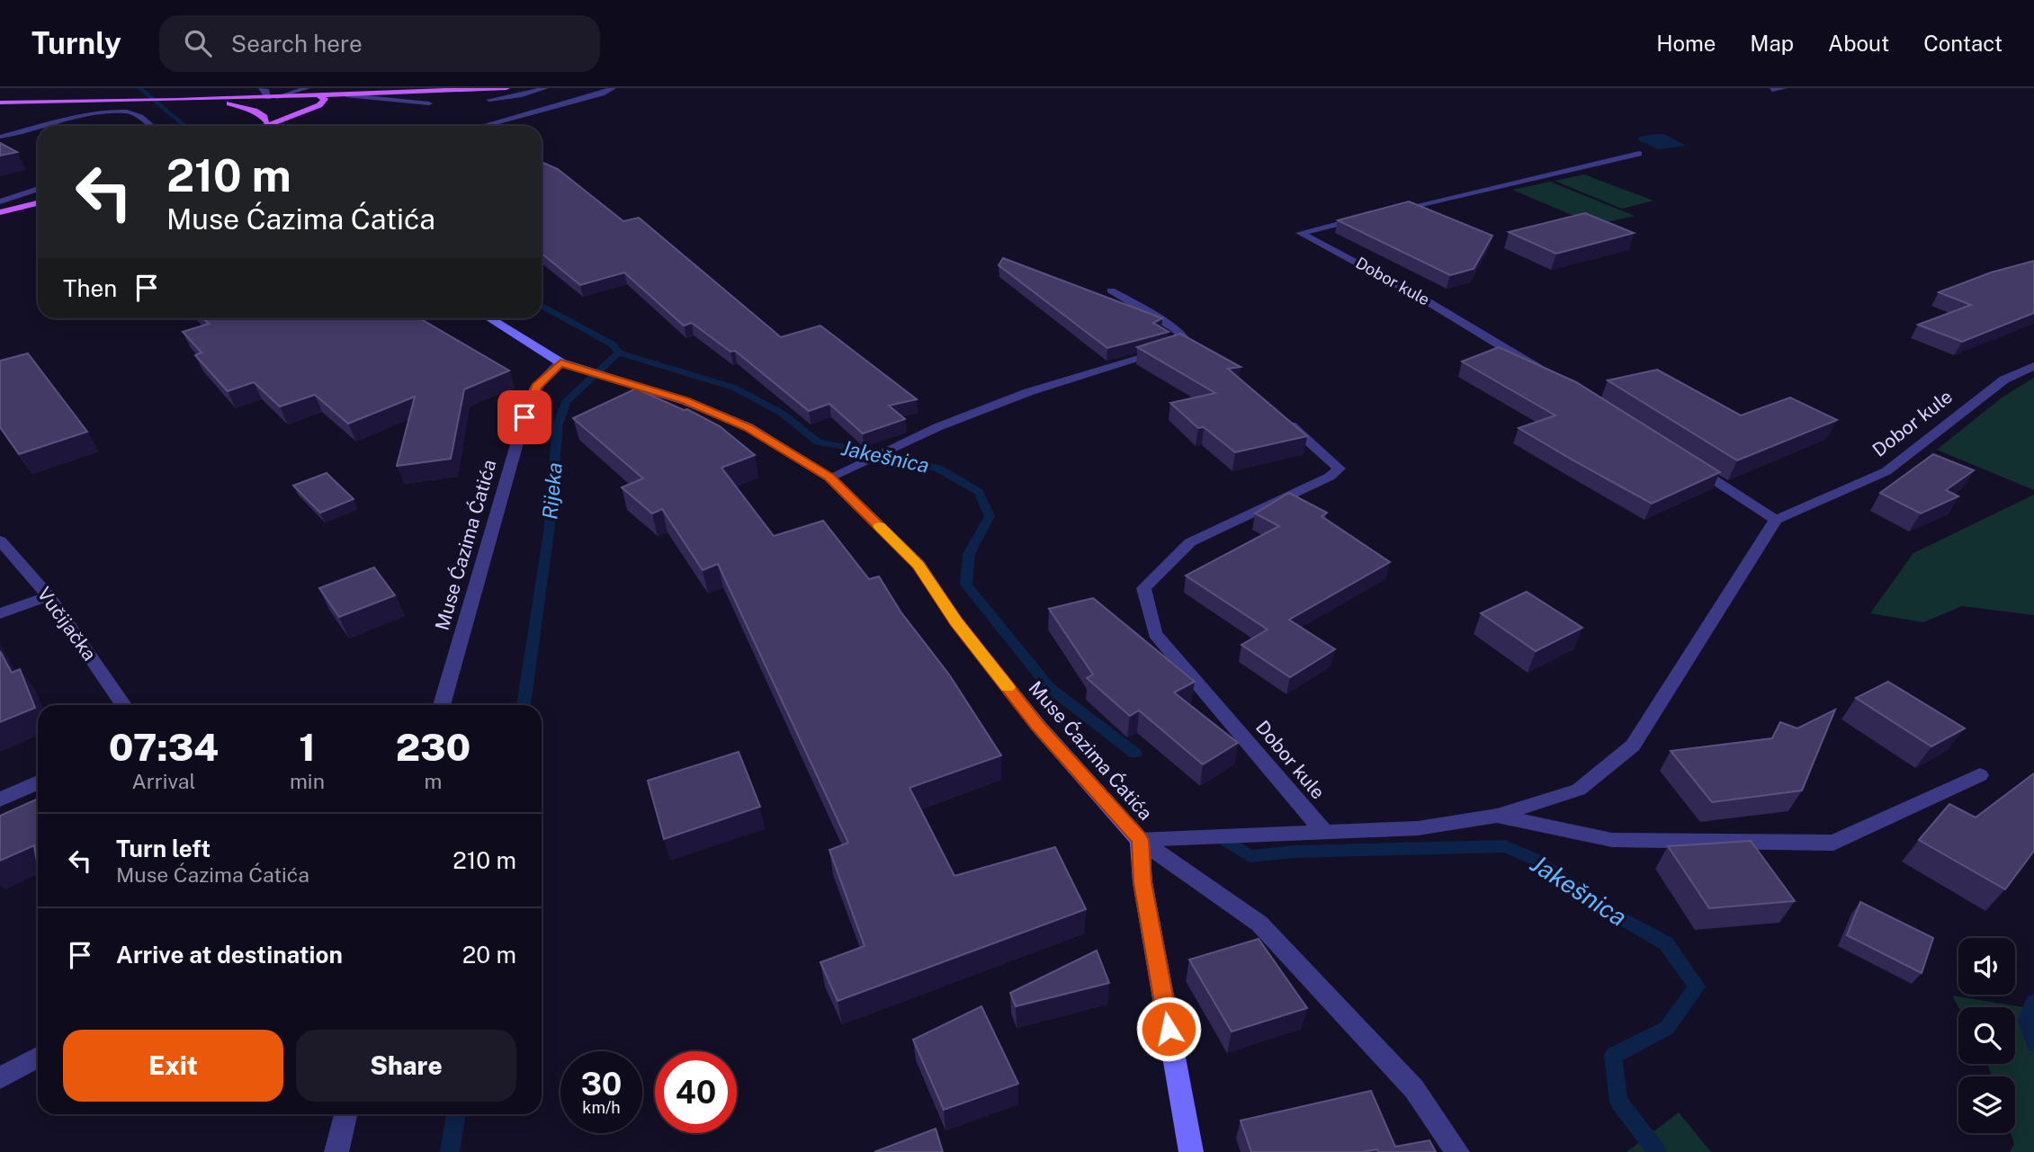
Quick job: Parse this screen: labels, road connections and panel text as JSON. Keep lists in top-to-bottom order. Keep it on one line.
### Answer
{"streets":{"street":["Dobor kule","Muse Ćazima Ćatića","Vučijačka"]},"water":["Jakešnica","Rijeka"],"page":{"header":"Turnly","search":"Search here","nav":["Home","Map","About","Contact"],"turn":["210 m","Muse Ćazima Ćatića"],"then":"Then","eta":["07:34","Arrival","1","min","230","m"],"list":[{"name":"Turn left","note":"Muse Ćazima Ćatića","value":"210 m"},{"name":"Arrive at destination","value":"20 m"}],"buttons":["Exit","Share"],"speed":"30 km/h","limit":"40"}}
